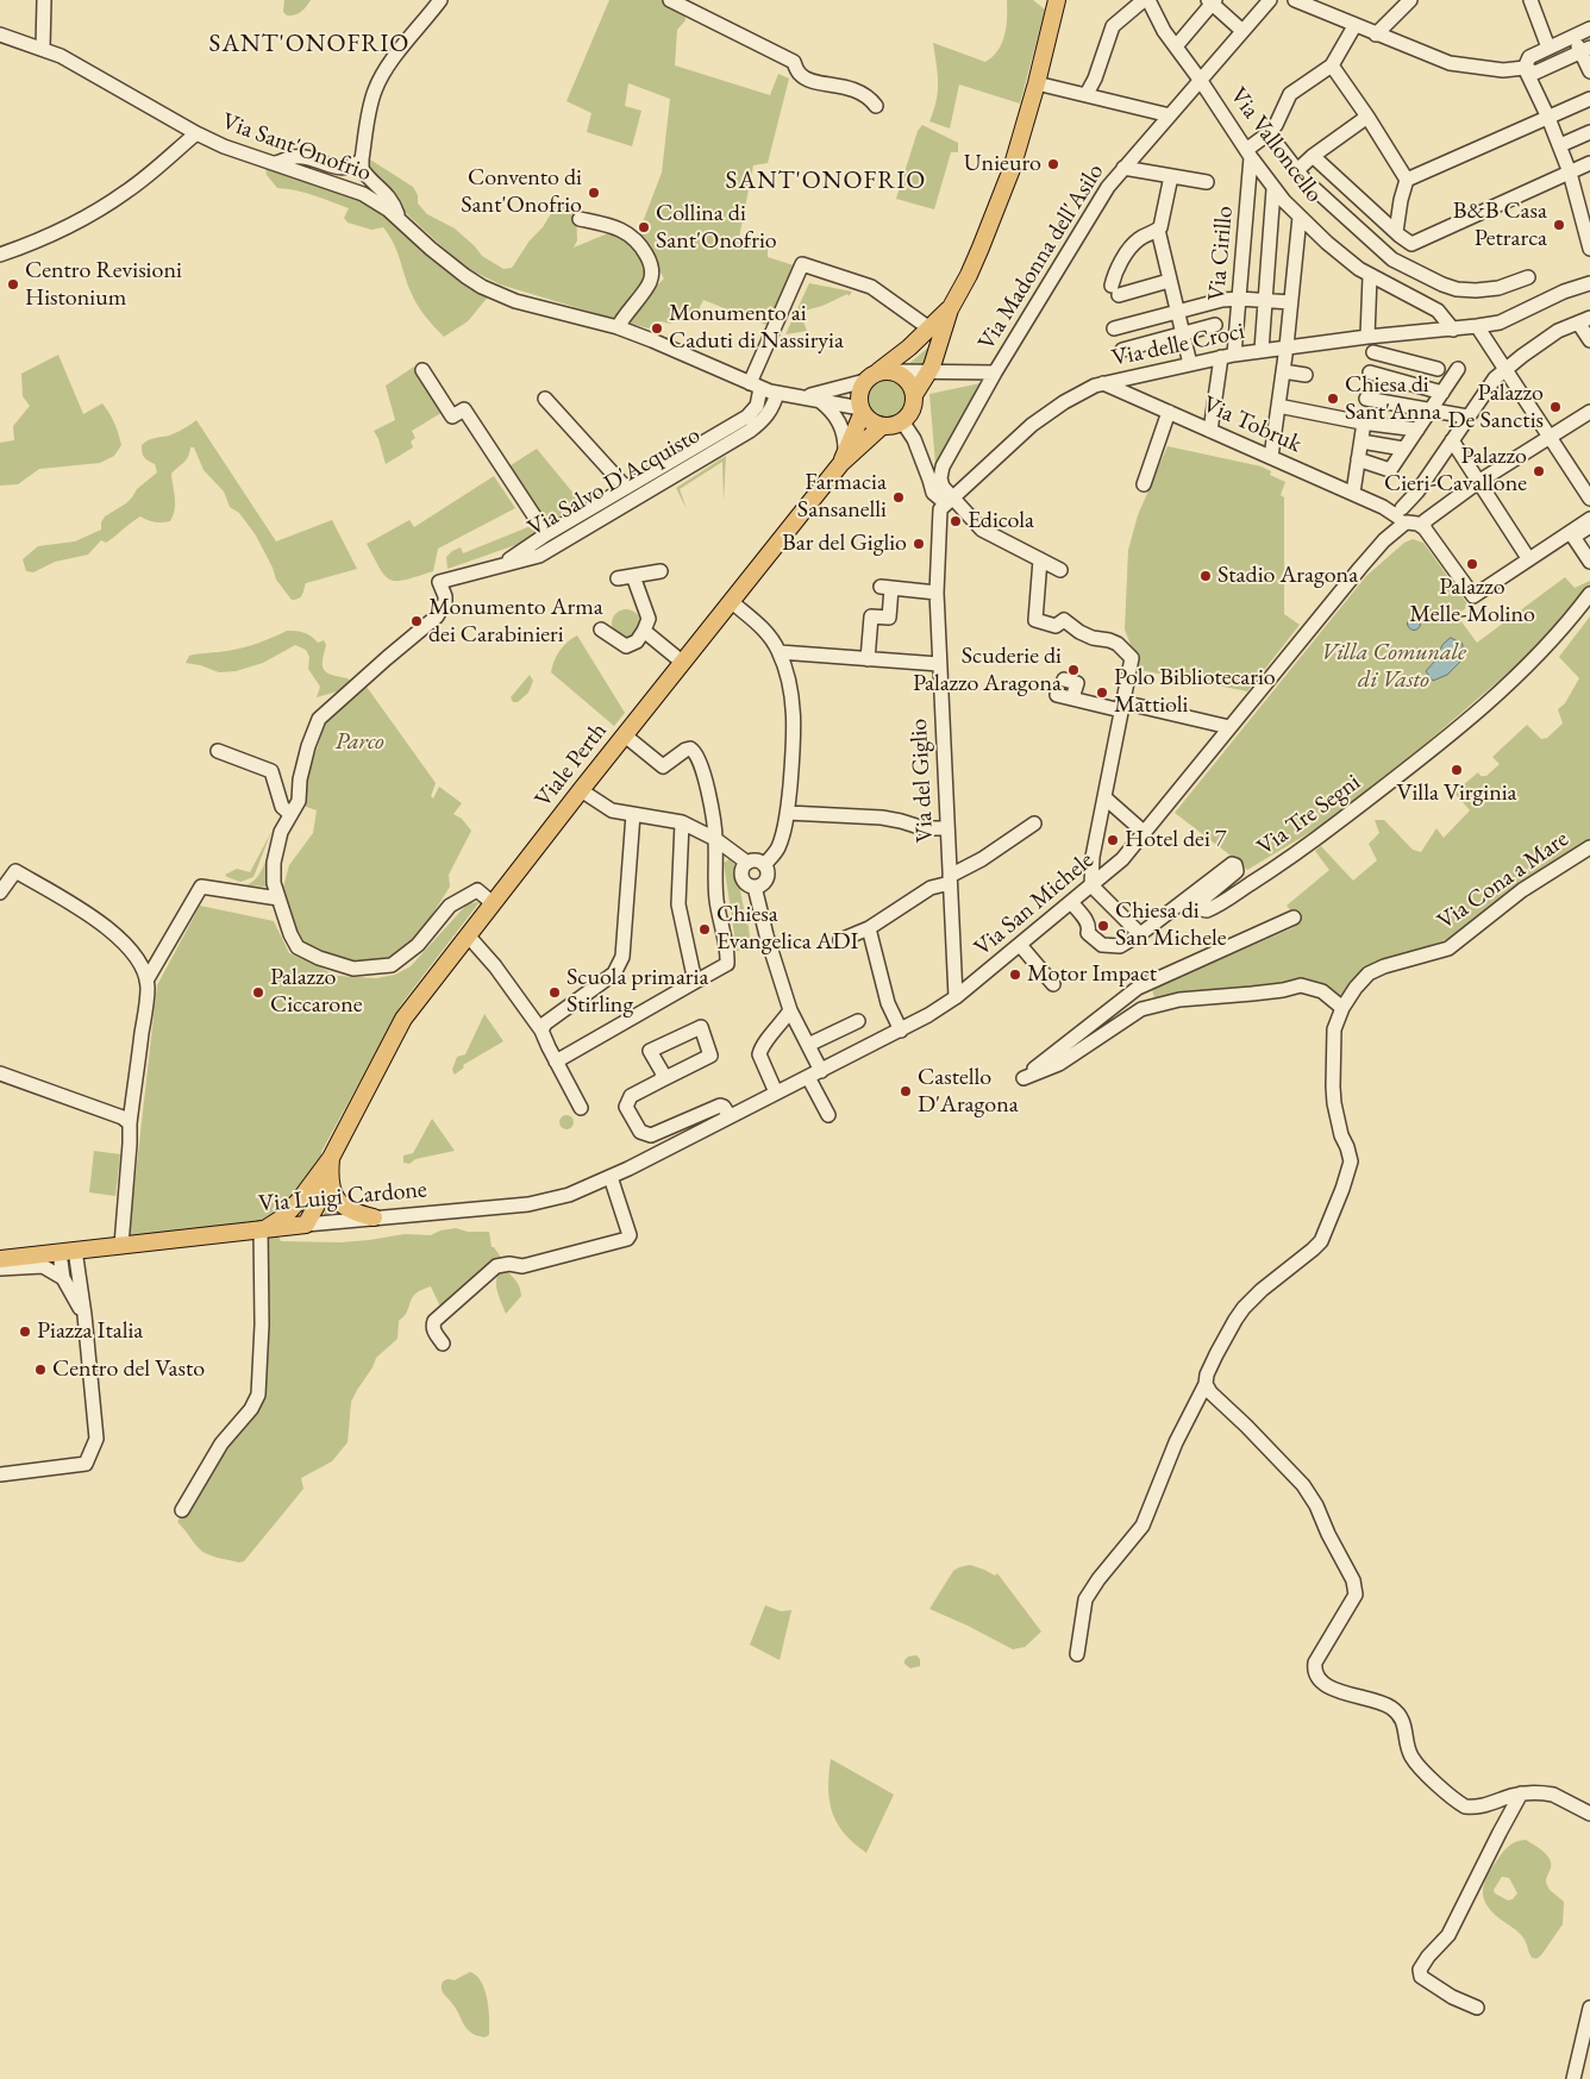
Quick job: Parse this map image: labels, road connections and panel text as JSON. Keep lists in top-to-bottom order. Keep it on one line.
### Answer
{"streets":{"main road":["Viale Perth","Via Luigi Cardone"],"street":["Via Valloncello","Via Sant'Onofrio","Via Cirillo","Via Madonna dell'Asilo","Via delle Croci","Via Tobruk","Via Salvo D'Acquisto","Via del Giglio","Via Tre Segni","Via Cona a Mare","Via San Michele"]},"crossings":[["Via Valloncello","Via Cirillo"],["Via Valloncello","Via Madonna dell'Asilo"],["Via Valloncello","Via delle Croci"],["Via Sant'Onofrio","Via Madonna dell'Asilo"],["Via Sant'Onofrio","Via Salvo D'Acquisto"],["Via Sant'Onofrio","Viale Perth"],["Via Cirillo","Via delle Croci"],["Via Cirillo","Via Tobruk"],["Via delle Croci","Via Tobruk"],["Via delle Croci","Via del Giglio"],["Via Tobruk","Via San Michele"],["Viale Perth","Via Luigi Cardone"],["Via del Giglio","Via San Michele"],["Via San Michele","Via Luigi Cardone"]],"districts":["SANT'ONOFRIO","SANT'ONOFRIO"],"parks":["Villa Comunale di Vasto","Parco"],"places":["Unieuro","Convento di Sant'Onofrio","B&B Casa Petrarca","Collina di Sant'Onofrio","Centro Revisioni Histonium","Monumento ai Caduti di Nassiryia","Chiesa di Sant'Anna","Palazzo De Sanctis","Palazzo Cieri-Cavallone","Farmacia Sansanelli","Edicola","Bar del Giglio","Palazzo Melle-Molino","Stadio Aragona","Monumento Arma dei Carabinieri","Scuderie di Palazzo Aragona","Polo Bibliotecario Mattioli","Villa Virginia","Hotel dei 7","Chiesa di San Michele","Chiesa Evangelica ADI","Motor Impact","Palazzo Ciccarone","Scuola primaria Stirling","Castello D'Aragona","Piazza Italia","Centro del Vasto"]}
